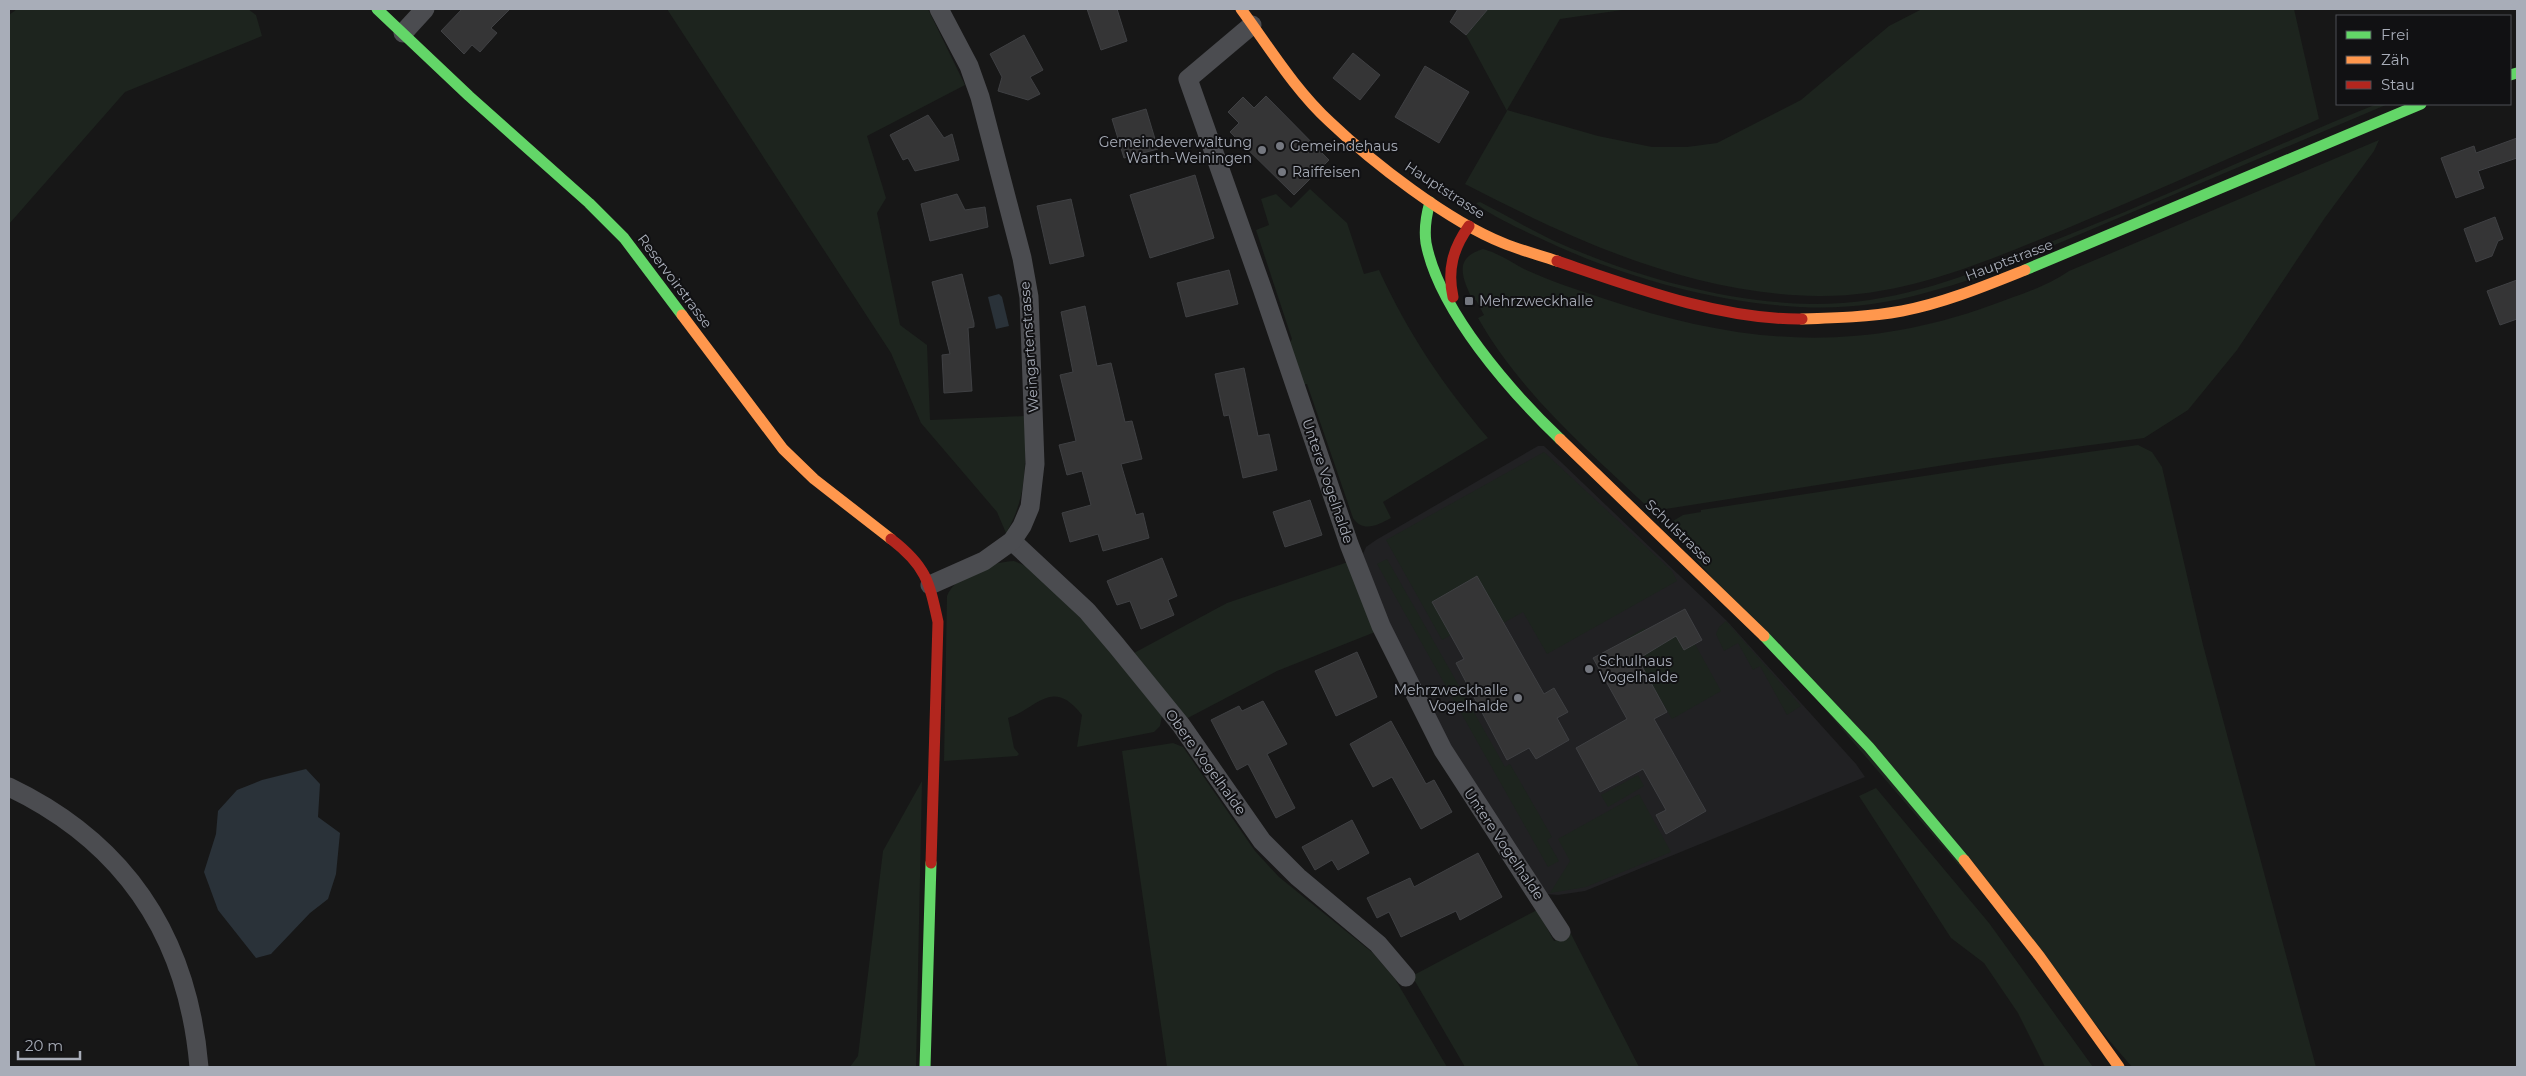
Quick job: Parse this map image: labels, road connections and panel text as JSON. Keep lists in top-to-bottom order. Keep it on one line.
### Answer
{"streets":{"street":["Hauptstrasse","Reservoirstrasse","Weingartenstrasse","Untere Vogelhalde","Schulstrasse","Obere Vogelhalde"]},"crossings":[["Hauptstrasse","Untere Vogelhalde"],["Hauptstrasse","Schulstrasse"],["Reservoirstrasse","Weingartenstrasse"],["Weingartenstrasse","Obere Vogelhalde"]],"places":{"other":["Gemeindehaus","Gemeindeverwaltung Warth-Weiningen","Raiffeisen","Schulhaus Vogelhalde","Mehrzweckhalle Vogelhalde"],"transit":["Mehrzweckhalle"]},"legend":["Frei","Zäh","Stau"],"scale_bar":"20 m"}
